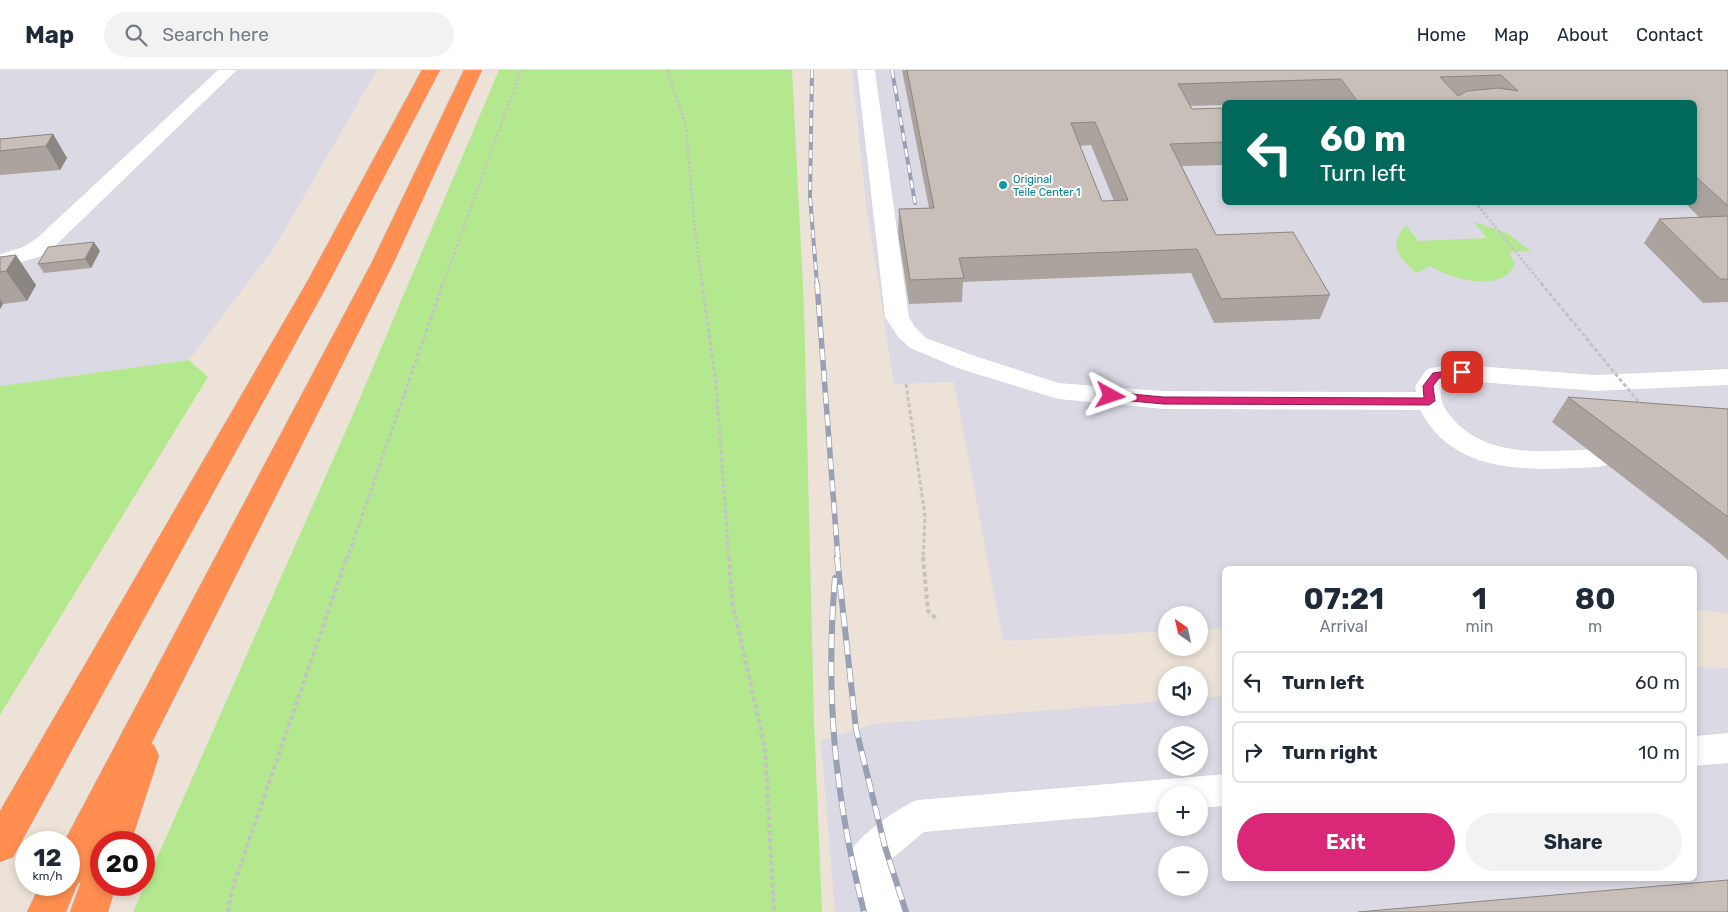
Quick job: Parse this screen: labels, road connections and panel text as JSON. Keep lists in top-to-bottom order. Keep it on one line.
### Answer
{"places":["Original Teile Center 1"],"north":"top left","page":{"header":"Map","search":"Search here","nav":["Home","Map","About","Contact"],"turn":["60 m","Turn left"],"eta":["07:21","Arrival","1","min","80","m"],"map_buttons":["+","−"],"list":[{"name":"Turn left","value":"60 m"},{"name":"Turn right","value":"10 m"}],"buttons":["Exit","Share"],"speed":"12 km/h","limit":"20"}}
